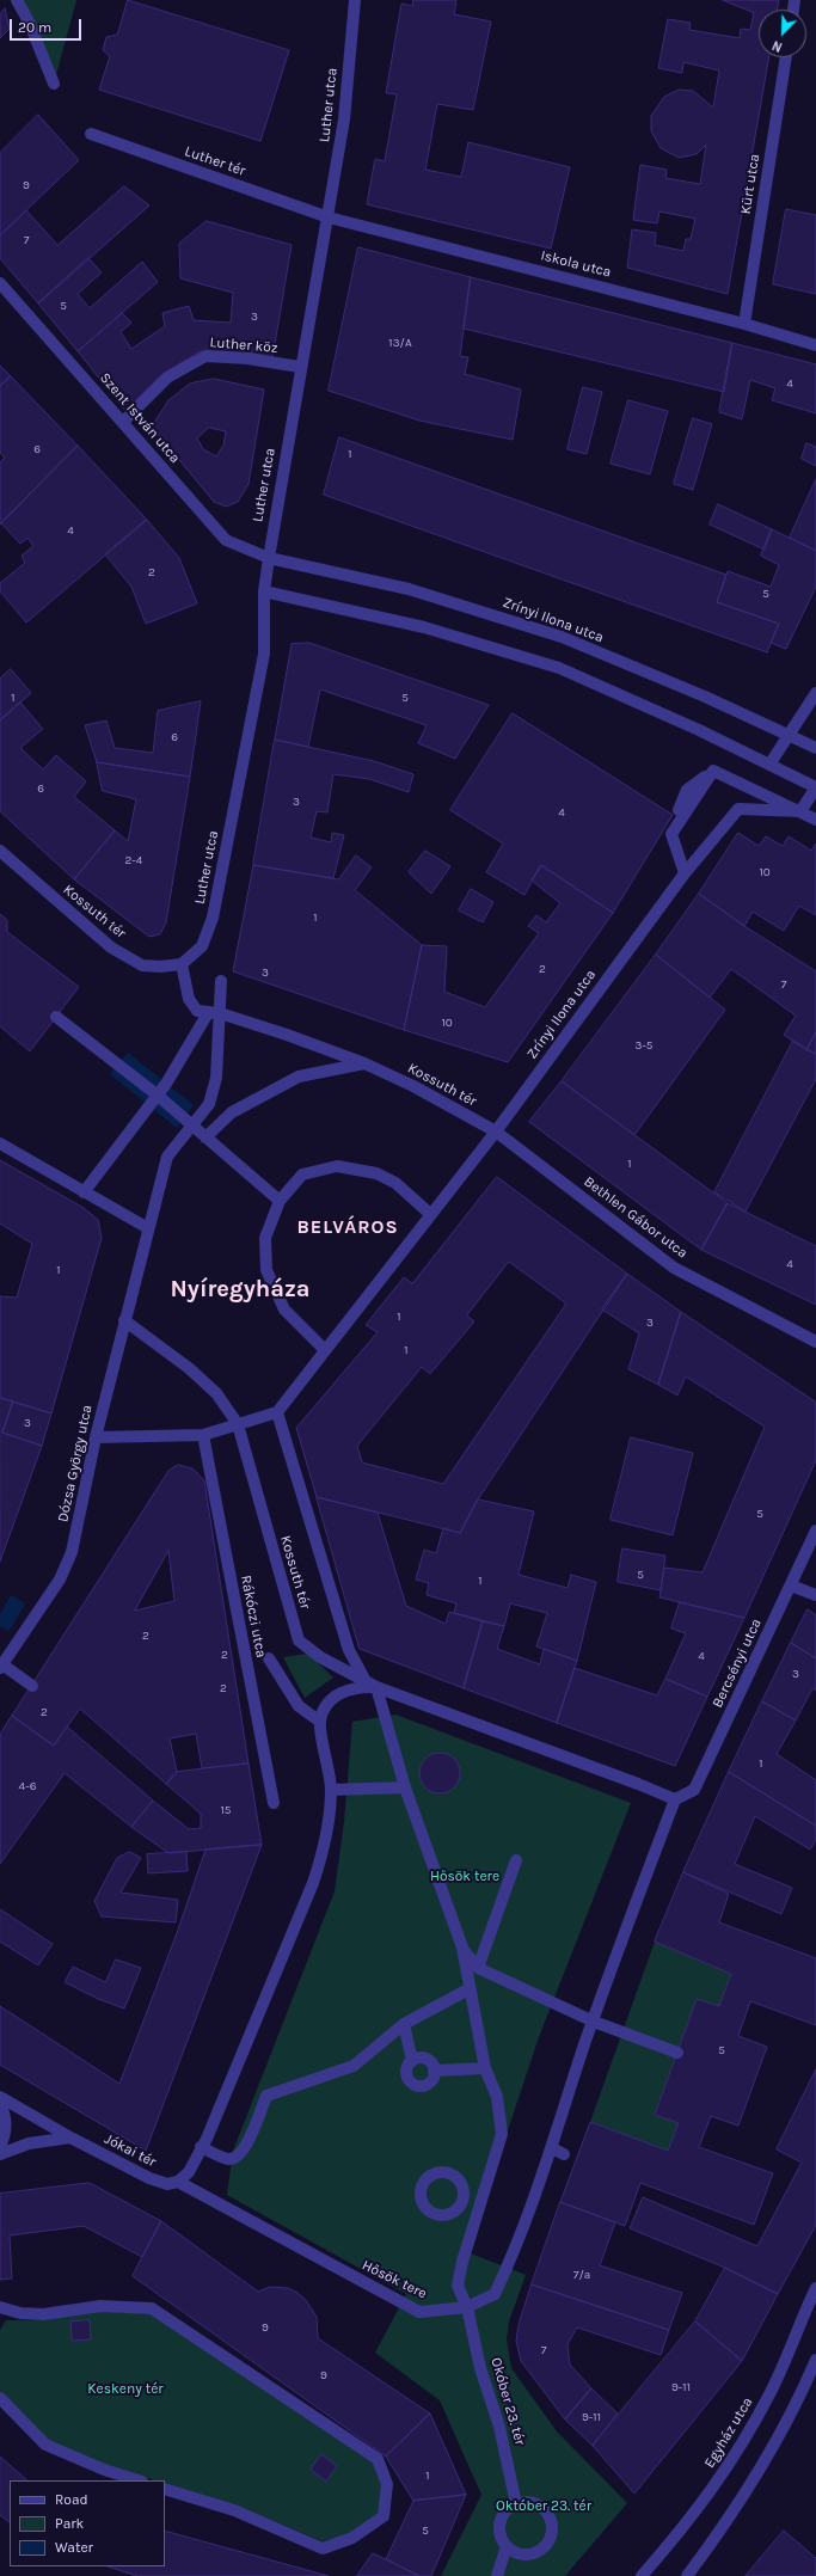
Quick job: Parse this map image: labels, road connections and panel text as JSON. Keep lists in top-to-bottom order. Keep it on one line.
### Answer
{"streets":{"street":["Luther utca","Luther tér","Kürt utca","Iskola utca","Luther köz","Szent István utca","Zrínyi Ilona utca","Kossuth tér","Bethlen Gábor utca","Dózsa György utca","Rákóczi utca","Bercsényi utca","Jókai tér","Hősök tere","Okóber 23. tér","Egyház utca"]},"crossings":[["Luther utca","Luther tér"],["Luther utca","Iskola utca"],["Luther utca","Luther köz"],["Luther utca","Szent István utca"],["Luther utca","Zrínyi Ilona utca"],["Luther utca","Kossuth tér"],["Luther tér","Iskola utca"],["Kürt utca","Iskola utca"],["Luther köz","Szent István utca"],["Szent István utca","Zrínyi Ilona utca"],["Zrínyi Ilona utca","Kossuth tér"],["Zrínyi Ilona utca","Bethlen Gábor utca"],["Kossuth tér","Bethlen Gábor utca"],["Kossuth tér","Dózsa György utca"],["Bercsényi utca","Hősök tere"],["Jókai tér","Hősök tere"],["Hősök tere","Okóber 23. tér"]],"districts":["BELVÁROS","Nyíregyháza"],"parks":["Hősök tere","Keskeny tér","Október 23. tér"],"house_numbers":["9","7","5","3","13/A","4","6","1","4","2","5","1","5","6","6","3","4","2-4","10","1","2","3","7","10","3-5","1","4","1","1","3","1","3","5","5","1","2","2","4","3","2","2","1","4-6","15","5","7/a","9","7","9","9-11","9-11","1","5"],"legend":["Road","Park","Water"],"scale_bar":"20 m","north":"bottom left"}
